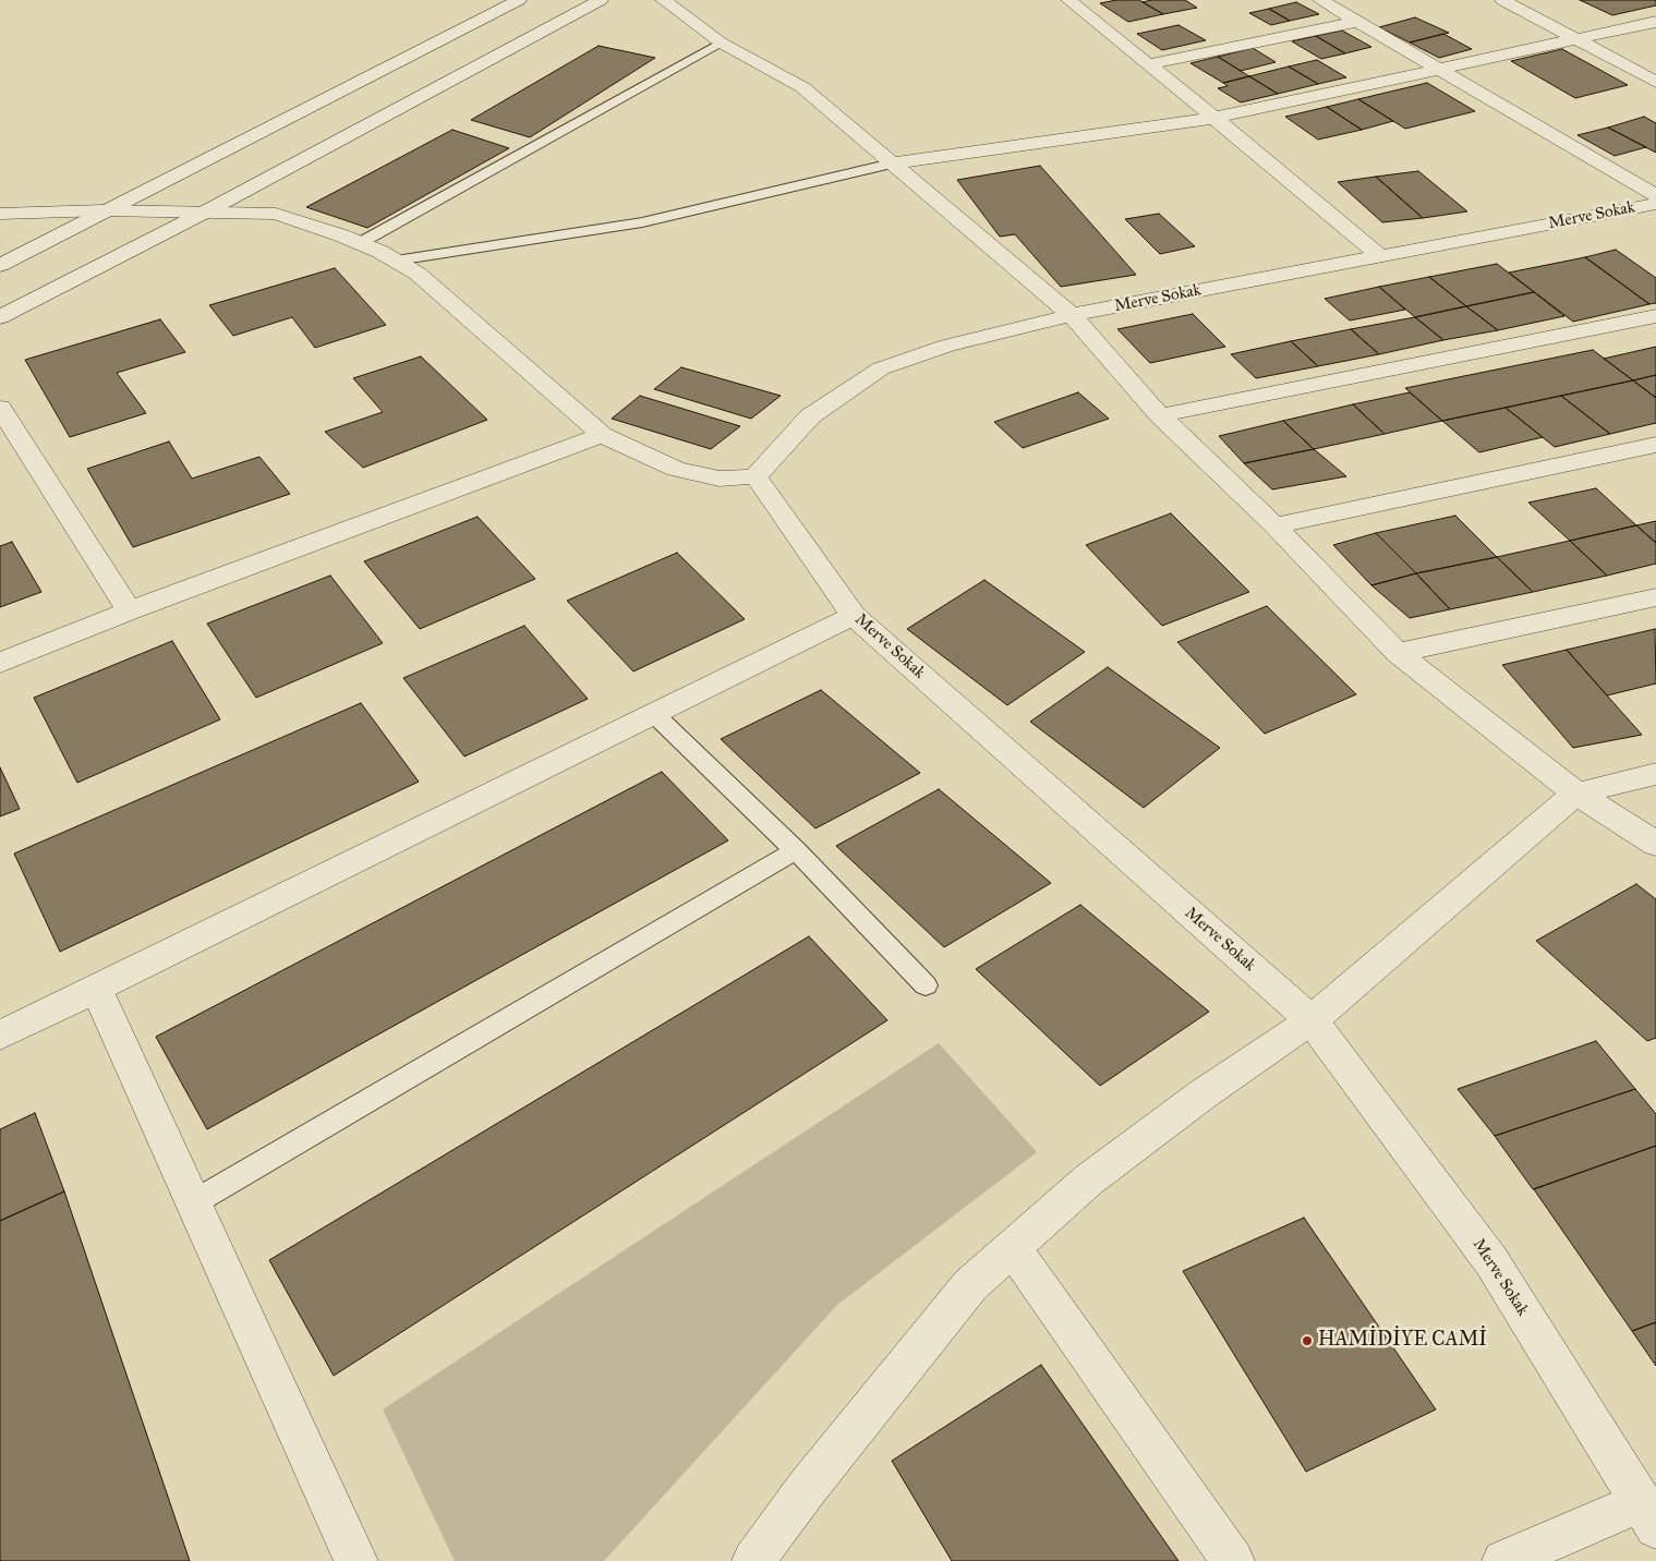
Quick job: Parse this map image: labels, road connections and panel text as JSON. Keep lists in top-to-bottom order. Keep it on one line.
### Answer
{"streets":{"street":["Merve Sokak"]},"places":["HAMİDİYE CAMİ"]}
